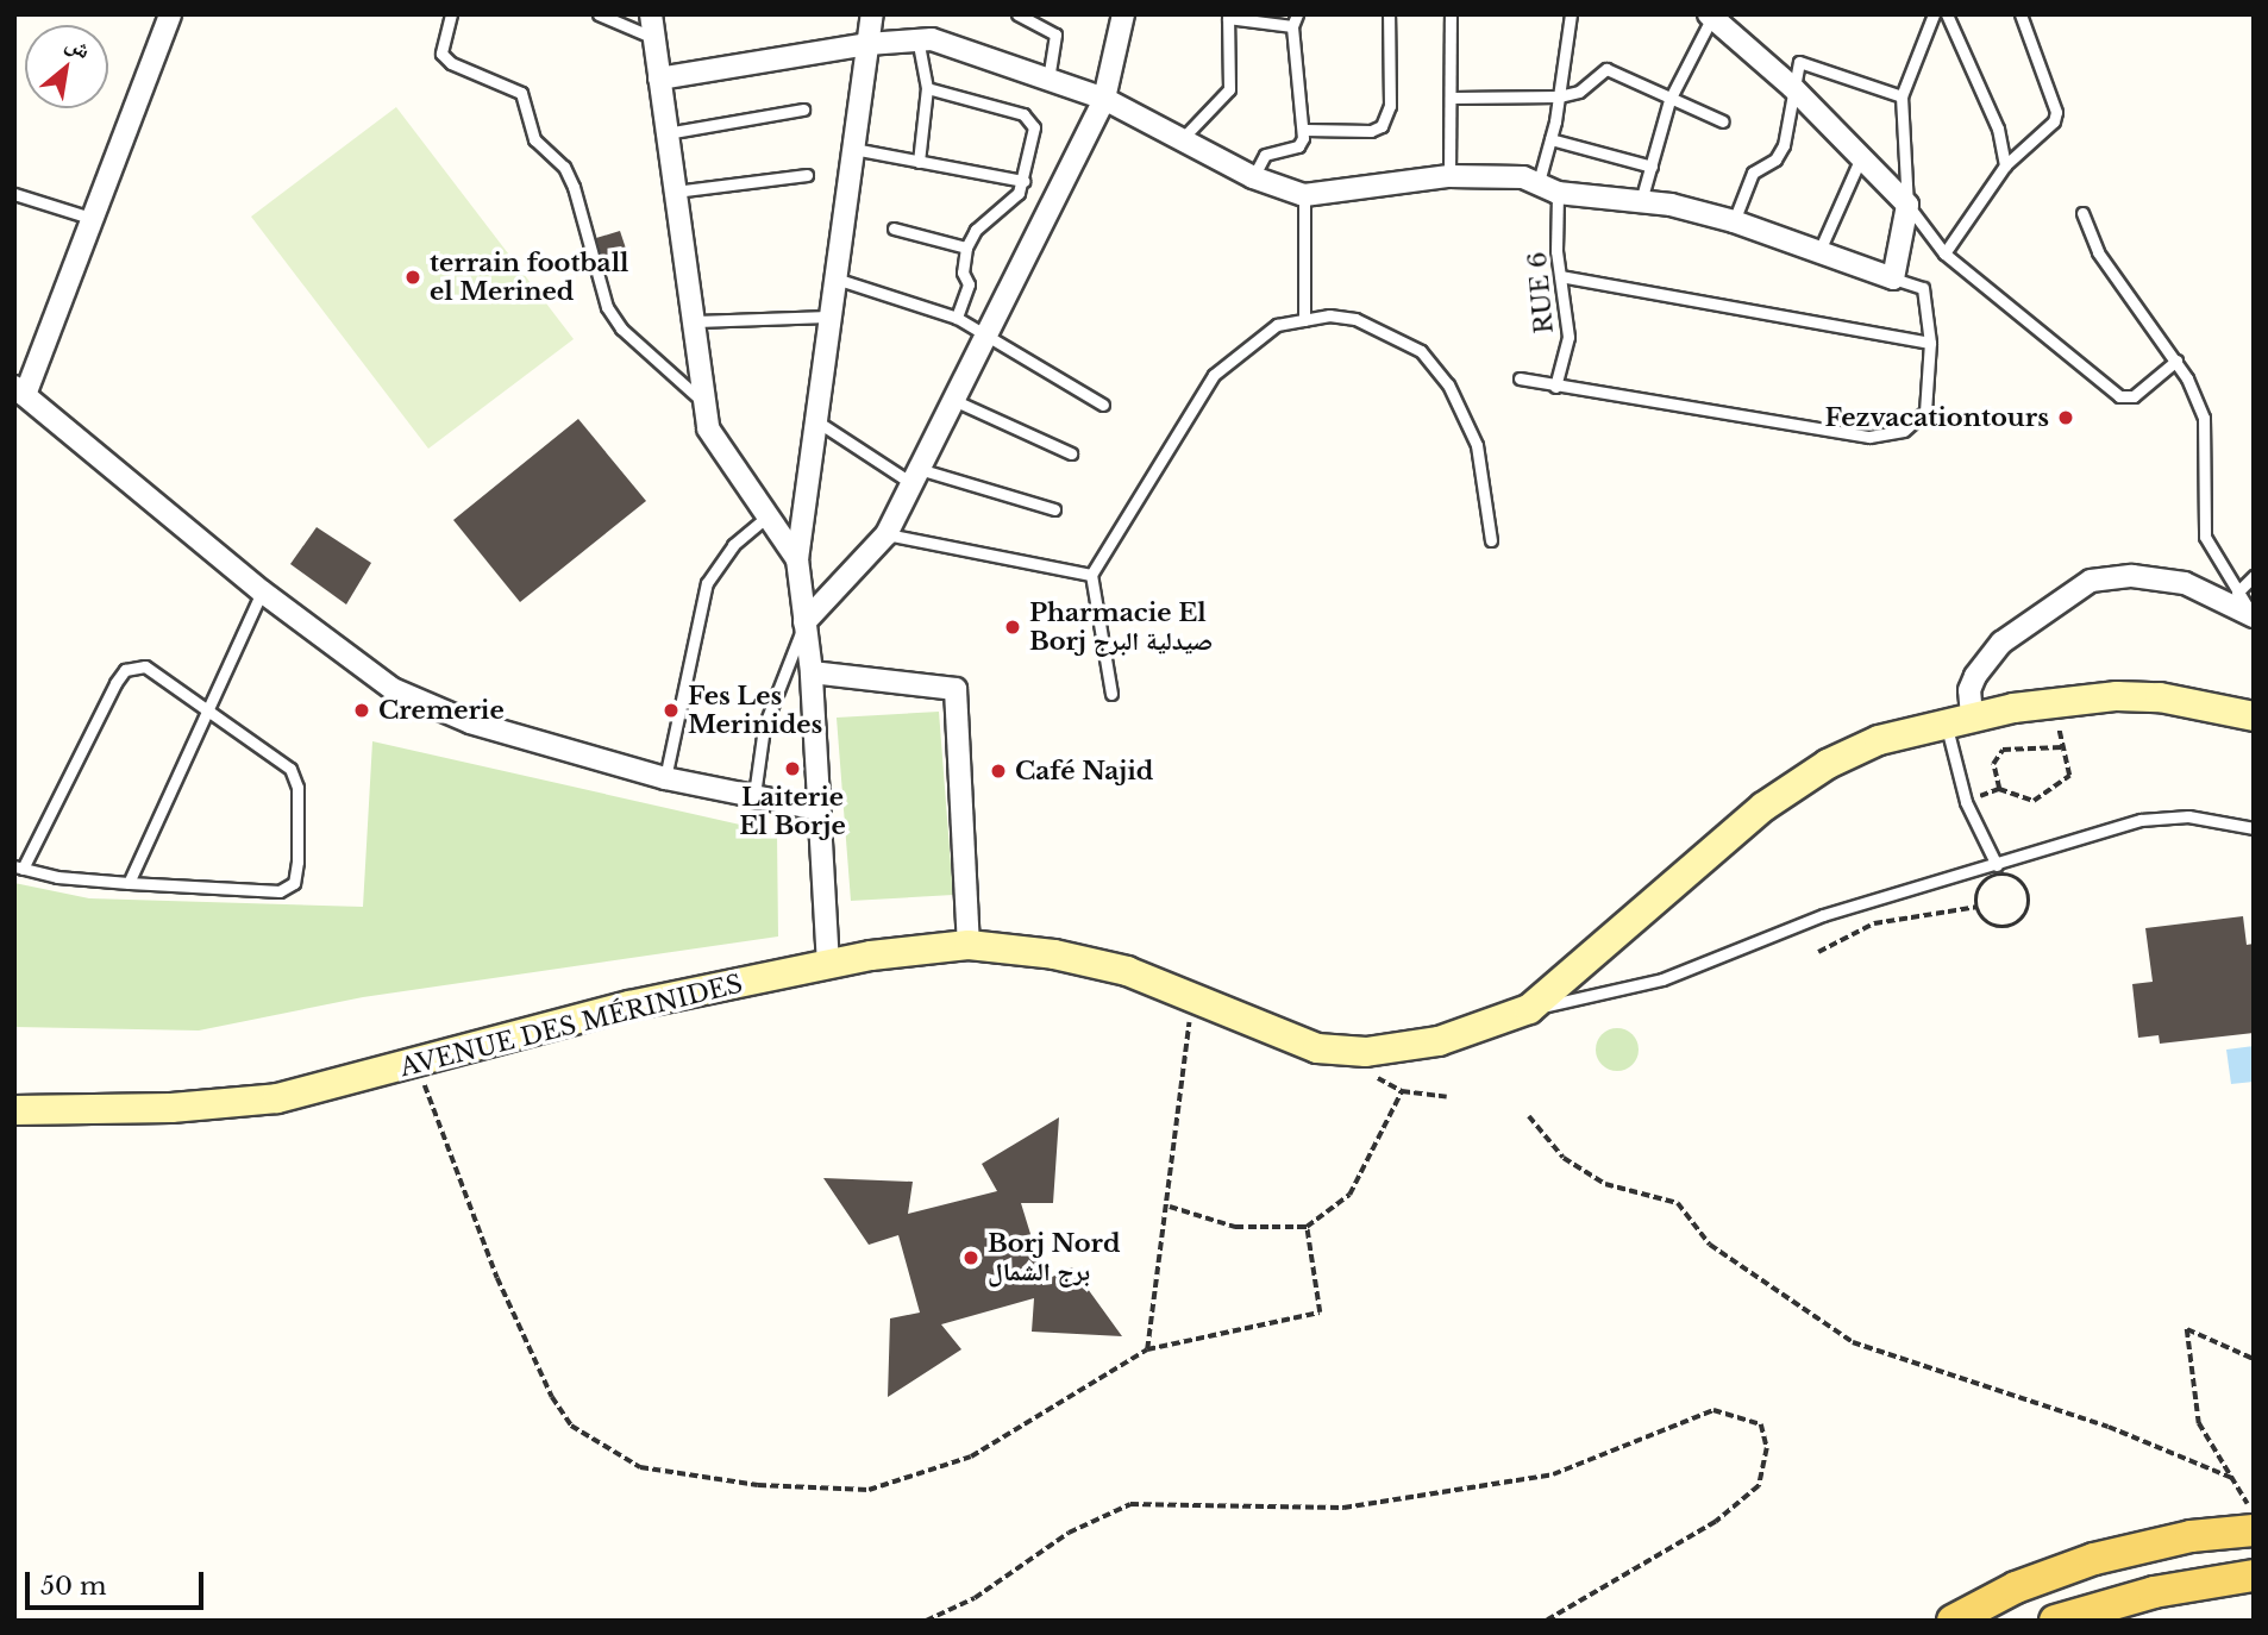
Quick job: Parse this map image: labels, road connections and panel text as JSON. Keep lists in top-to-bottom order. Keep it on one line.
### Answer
{"streets":{"main road":["AVENUE DES MÉRINIDES"],"lane":["RUE 6"]},"places":["terrain football el Merined","Fezvacationtours","Pharmacie El Borj صيدلية البرج","Cremerie","Fes Les Merinides","Laiterie El Borje","Café Najid","Borj Nord برج الشمال"],"scale_bar":"50 m","north":"top right"}
